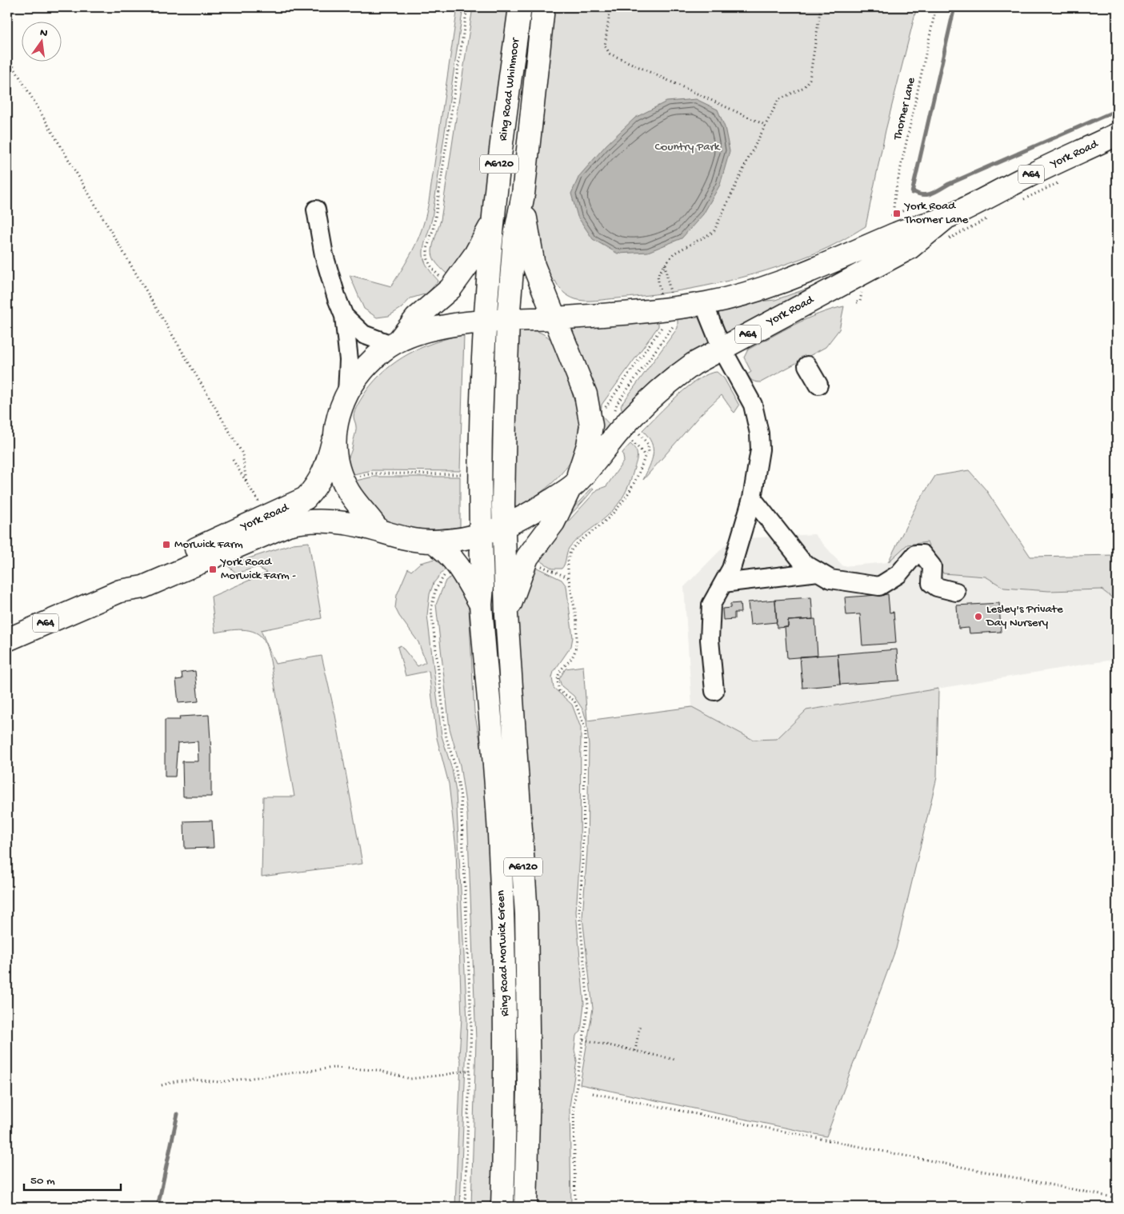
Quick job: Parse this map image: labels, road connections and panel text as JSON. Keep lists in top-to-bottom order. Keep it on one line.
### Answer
{"streets":{"highway":["Ring Road Whinmoor","York Road","A6120","A64","Ring Road Morwick Green"],"path":["Thorner Lane"]},"crossings":[["Ring Road Whinmoor","York Road"],["Ring Road Whinmoor","A6120"],["Ring Road Whinmoor","Ring Road Morwick Green"],["York Road","A6120"],["York Road","Ring Road Morwick Green"],["A6120","Ring Road Morwick Green"]],"parks":["Country Park"],"places":{"transit":["York Road Thorner Lane","Morwick Farm","York Road Morwick Farm -"],"other":["Lesley's Private Day Nursery"]},"scale_bar":"50 m","north":"top"}
